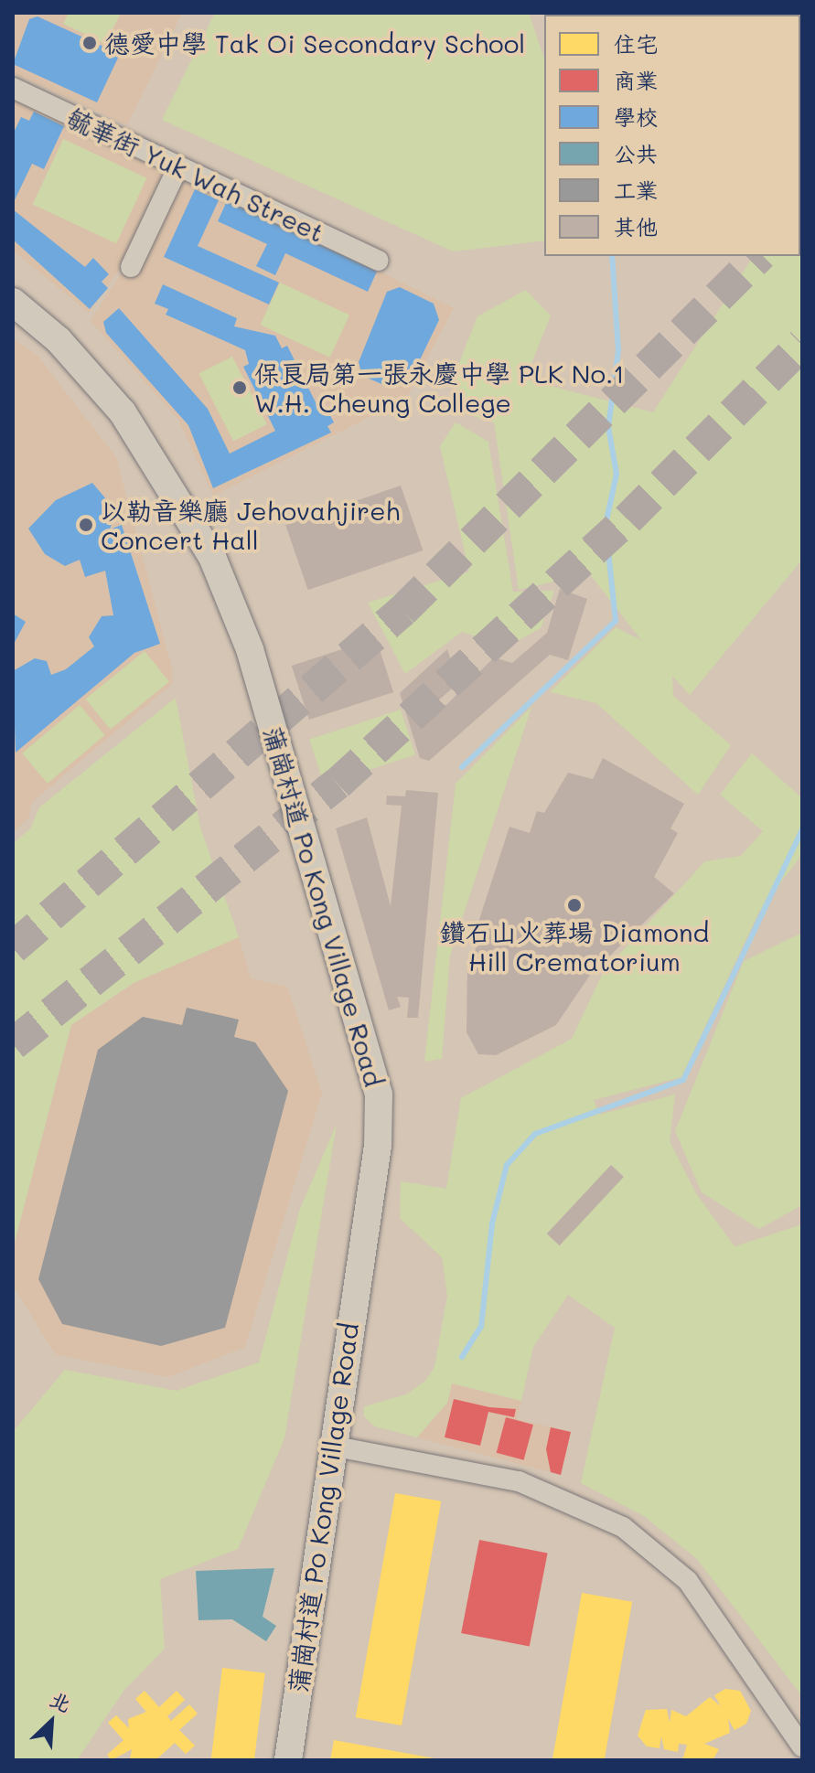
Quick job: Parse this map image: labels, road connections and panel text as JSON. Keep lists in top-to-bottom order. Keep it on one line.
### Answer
{"streets":{"main road":["蒲崗村道 Po Kong Village Road"],"street":["毓華街 Yuk Wah Street"]},"places":["德愛中學 Tak Oi Secondary School","保良局第一張永慶中學 PLK No.1 W.H. Cheung College","以勒音樂廳 Jehovahjireh Concert Hall","鑽石山火葬場 Diamond Hill Crematorium"],"legend":["住宅","商業","學校","公共","工業","其他"],"north":"top right"}
